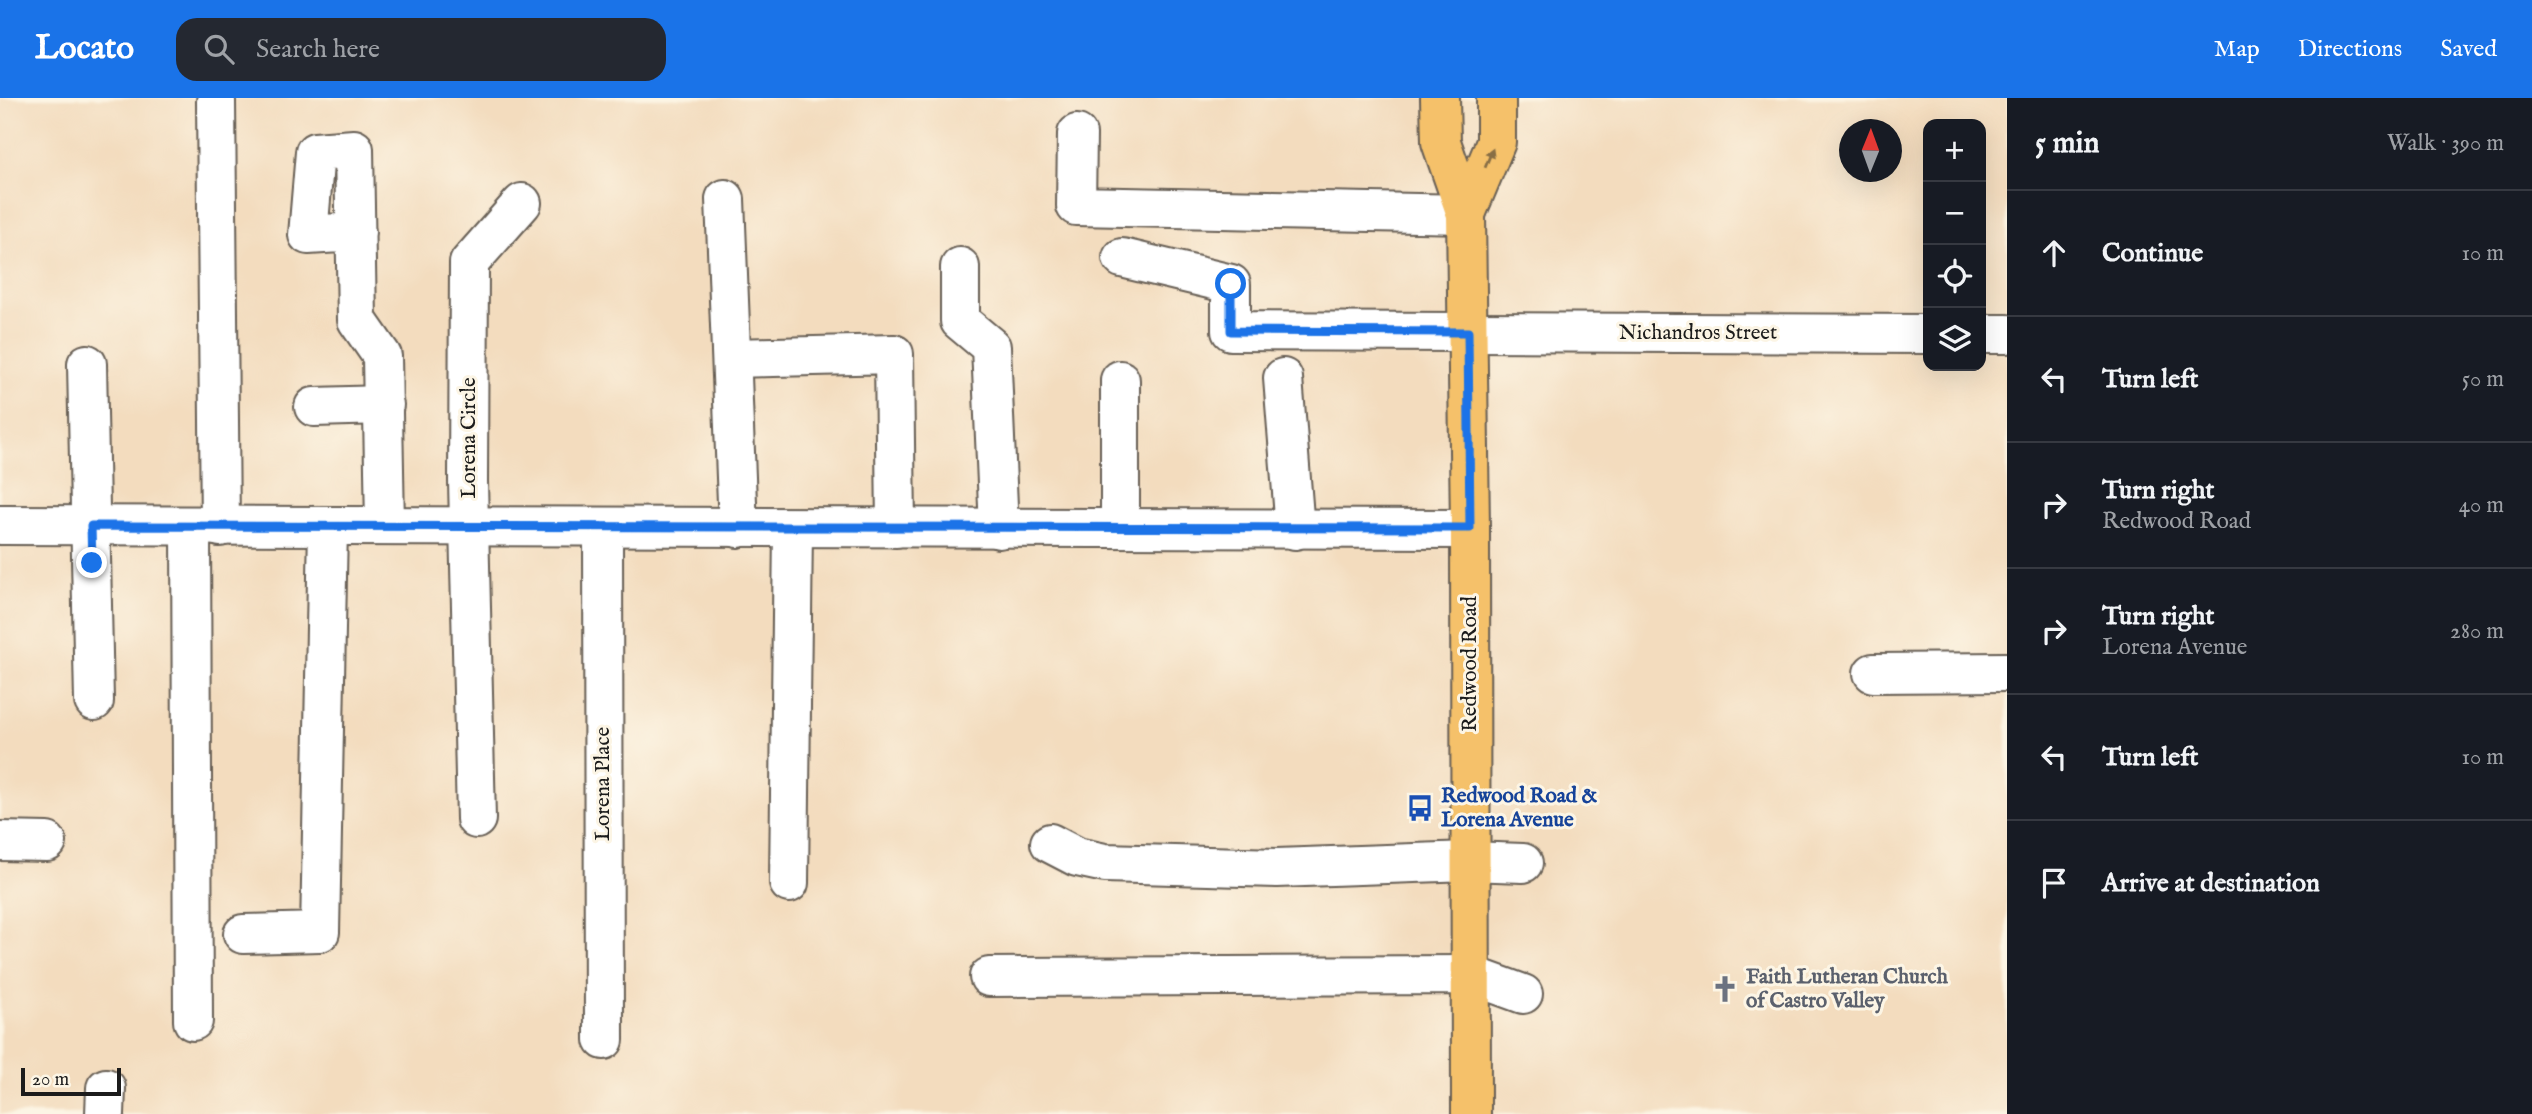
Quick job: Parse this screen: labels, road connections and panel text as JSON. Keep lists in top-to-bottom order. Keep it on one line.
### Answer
{"streets":{"main road":["Redwood Road"],"street":["Nichandros Street","Lorena Circle","Lorena Place"]},"crossings":[["Nichandros Street","Redwood Road"]],"places":{"bus stop":["Redwood Road & Lorena Avenue"],"church":["Faith Lutheran Church of Castro Valley"]},"scale_bar":"20 m","north":"top","page":{"header":"Locato","search":"Search here","nav":["Map","Directions","Saved"],"heading":["5 min","Walk · 390 m"],"map_buttons":["+","−"],"list":[["Continue","10 m"],["Turn left","50 m"],["Turn right","Redwood Road","40 m"],["Turn right","Lorena Avenue","280 m"],["Turn left","10 m"],"Arrive at destination"],"scale":"20 m"}}
